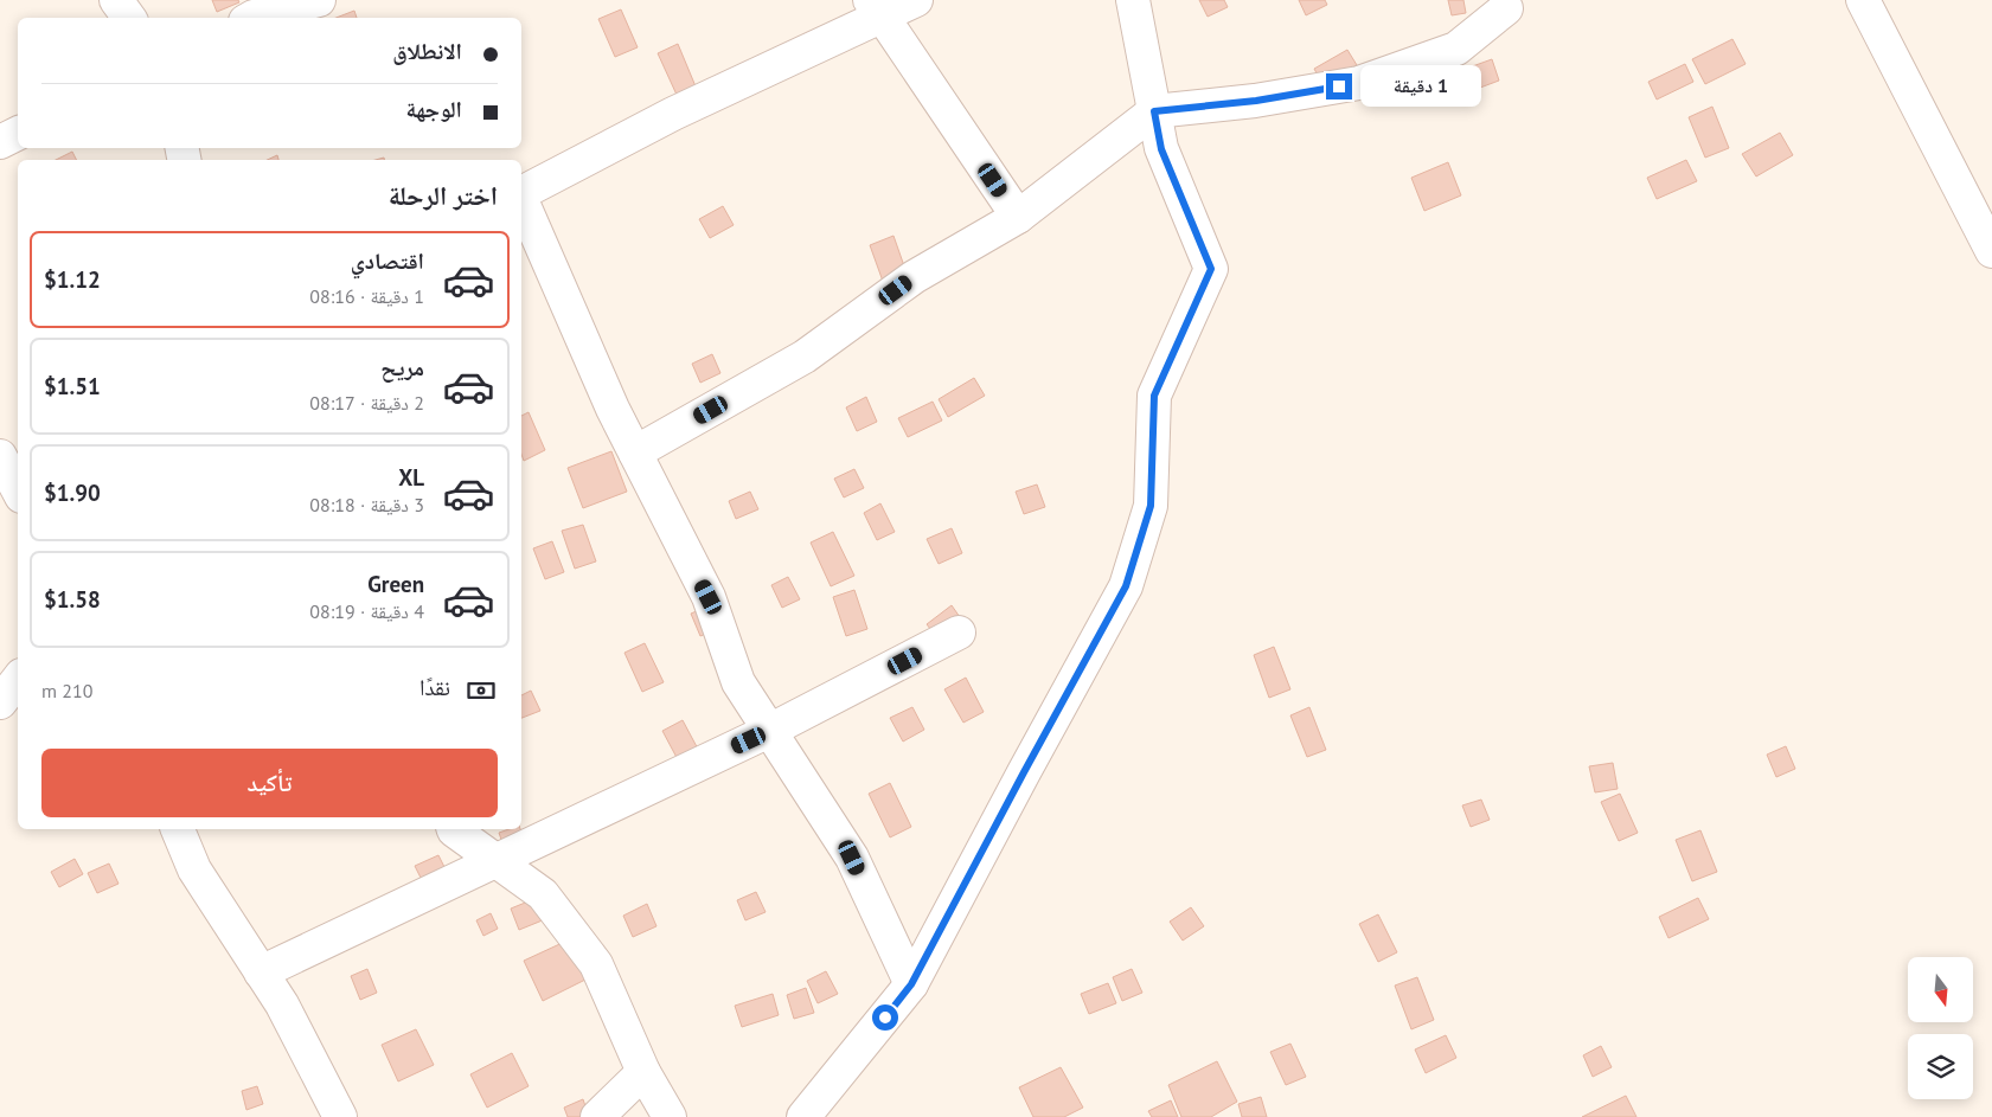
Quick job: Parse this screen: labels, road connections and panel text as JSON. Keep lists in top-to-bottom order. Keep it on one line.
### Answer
{"north":"bottom","page":{"banner":["الانطلاق","الوجهة"],"bubble":"1 دقيقة","heading":"اختر الرحلة","list":[{"name":"اقتصادي","note":"1 دقيقة · 08:16","value":"$1.12"},{"name":"مريح","note":"2 دقيقة · 08:17","value":"$1.51"},{"name":"XL","note":"3 دقيقة · 08:18","value":"$1.90"},{"name":"Green","note":"4 دقيقة · 08:19","value":"$1.58"}],"pay":["نقدًا","210 m"],"buttons":"تأكيد"}}
